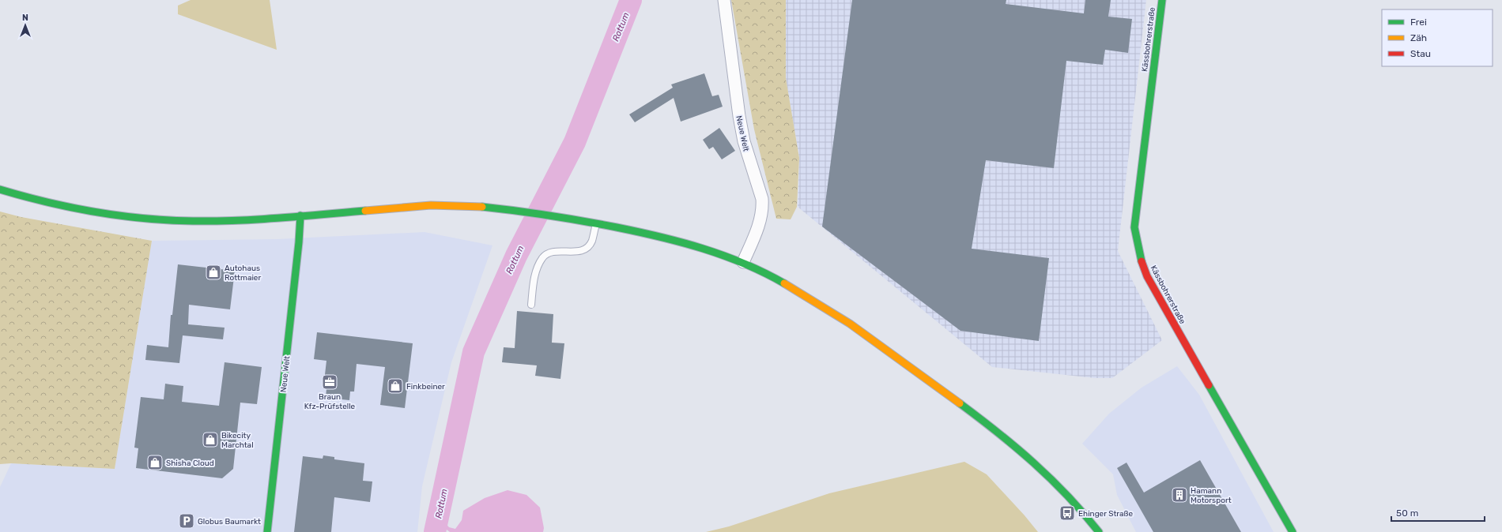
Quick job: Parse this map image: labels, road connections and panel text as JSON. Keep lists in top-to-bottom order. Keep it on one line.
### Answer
{"streets":{"main road":["Kässbohrerstraße","Neue Welt"]},"water":["Rottum"],"places":{"shop":["Autohaus Rottmaier","Finkbeiner","Bikecity Marchtal","Shisha Cloud"],"office":["Braun Kfz-Prüfstelle"],"building":["Hamann Motorsport"],"bus stop":["Ehinger Straße"],"parking":["Globus Baumarkt"]},"legend":["Frei","Zäh","Stau"],"scale_bar":"50 m","north":"top"}
